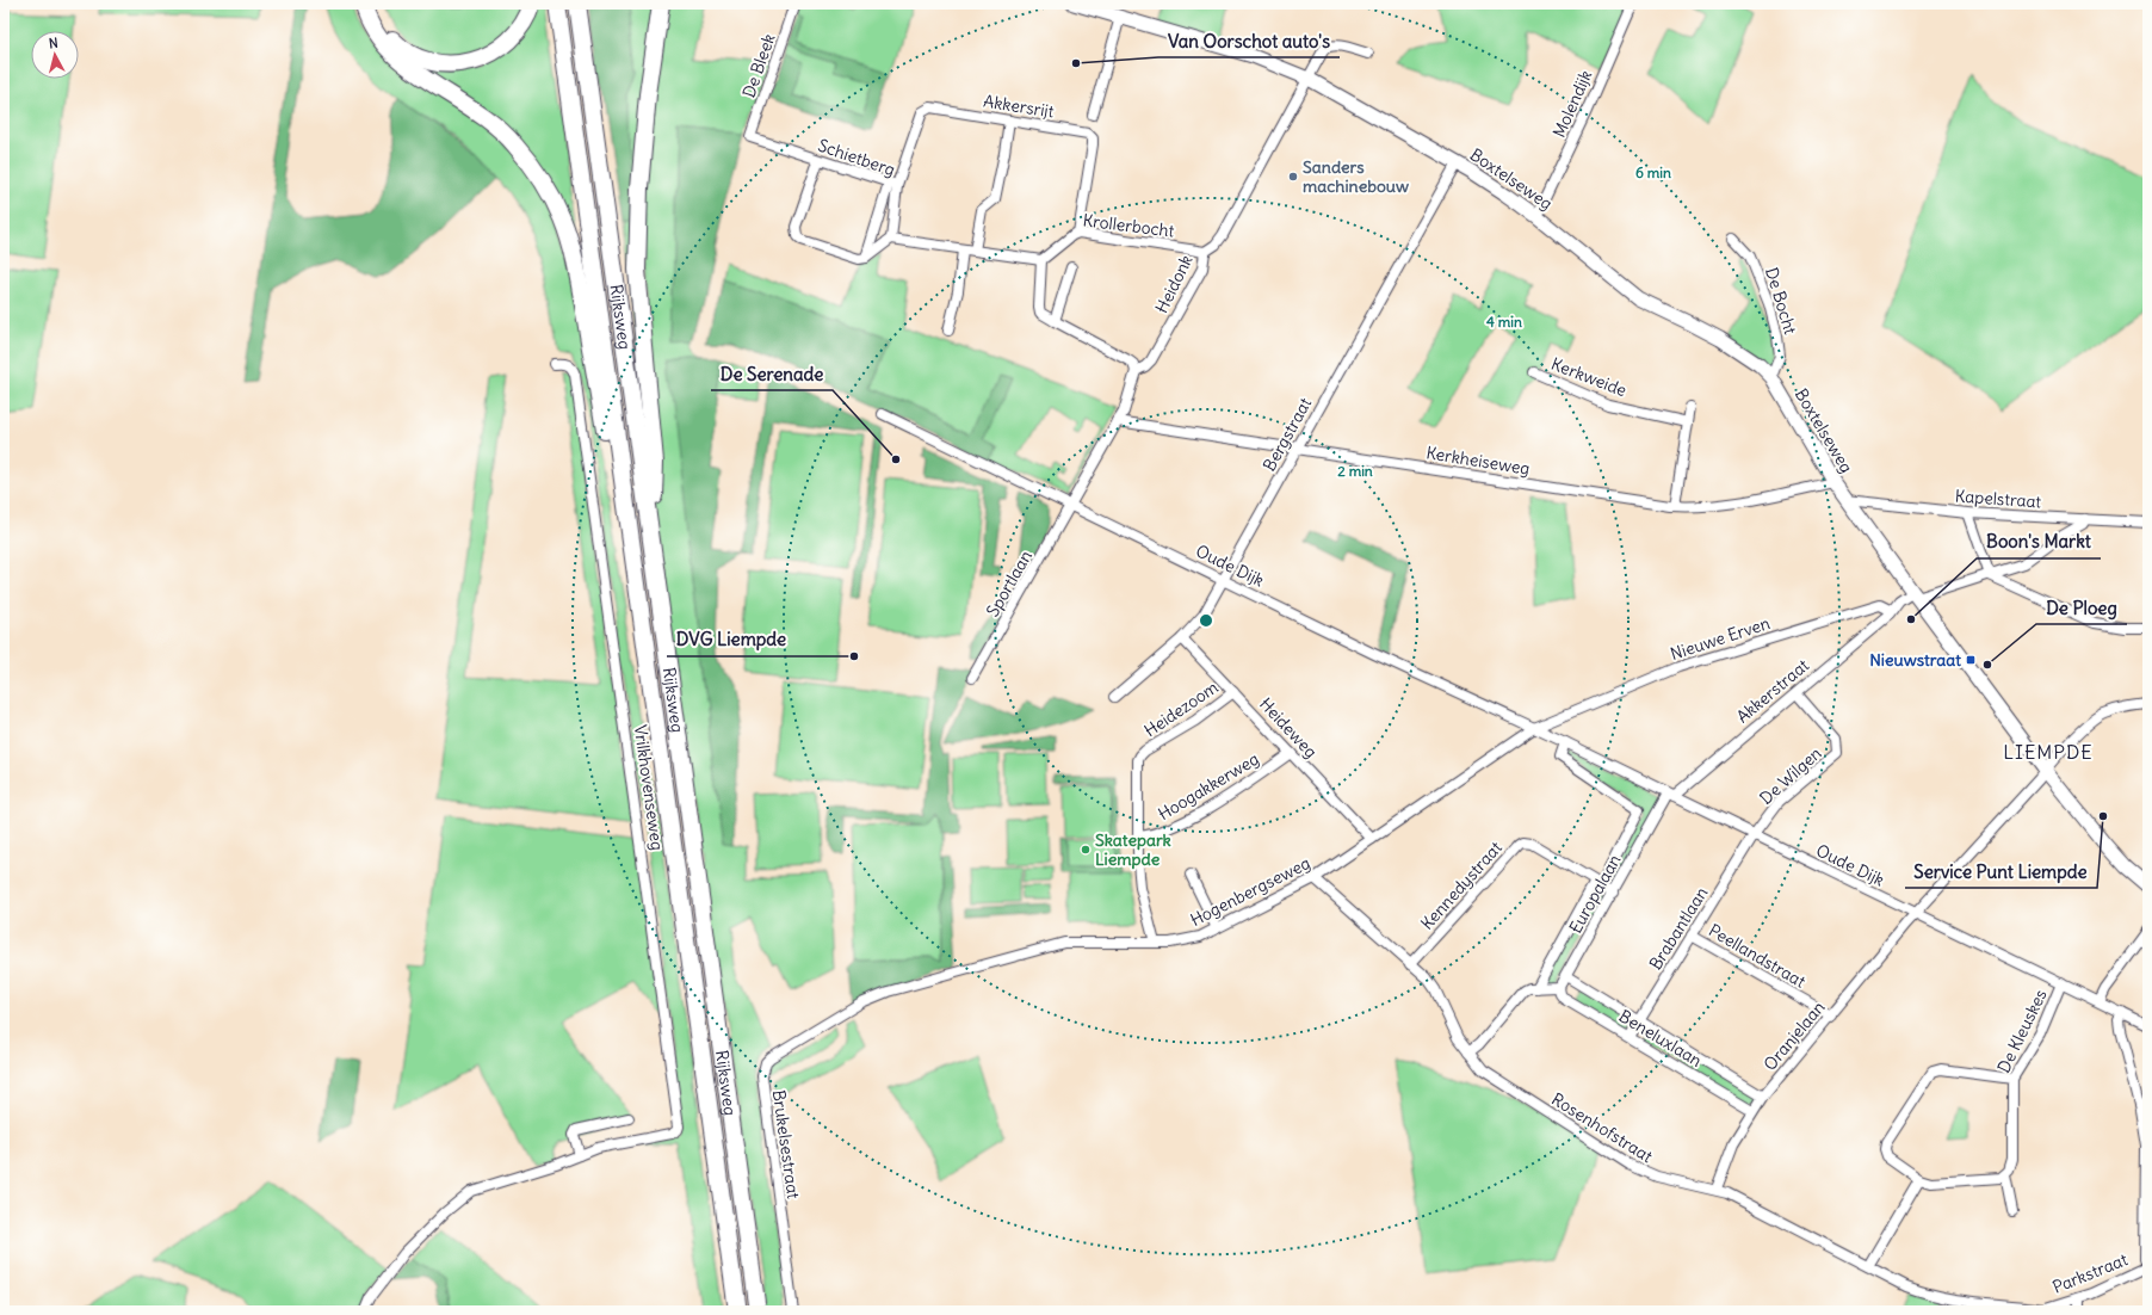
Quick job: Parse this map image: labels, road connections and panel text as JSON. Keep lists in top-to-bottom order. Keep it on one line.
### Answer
{"streets":{"highway":["Rijksweg"],"street":["De Bleek","Molendijk","Akkersrijt","Schietberg","Boxtelseweg","Krollerbocht","Heidonk","De Bocht","Kerkweide","Bergstraat","Kerkheiseweg","Kapelstraat","Oude Dijk","Sportlaan","Nieuwe Erven","Akkerstraat","Heidezoom","Heideweg","De Wilgen","Hoogakkerweg","Vrilkhovenseweg","Kennedystraat","Hogenbergseweg","Europalaan","Brabantlaan","Peellandstraat","De Kleuskes","Oranjelaan","Beneluxlaan","Rosenhofstraat","Brukelsestraat","Parkstraat"]},"crossings":[["De Bleek","Schietberg"],["Molendijk","Boxtelseweg"],["Akkersrijt","Schietberg"],["Akkersrijt","Krollerbocht"],["Boxtelseweg","Heidonk"],["Boxtelseweg","De Bocht"],["Boxtelseweg","Bergstraat"],["Boxtelseweg","Kerkheiseweg"],["Boxtelseweg","Kapelstraat"],["Krollerbocht","Heidonk"],["Bergstraat","Kerkheiseweg"],["Bergstraat","Oude Dijk"],["Bergstraat","Heideweg"],["Oude Dijk","Sportlaan"],["Oude Dijk","Nieuwe Erven"],["Oude Dijk","Akkerstraat"],["Oude Dijk","De Wilgen"],["Oude Dijk","Hogenbergseweg"],["Oude Dijk","Europalaan"],["Oude Dijk","Brabantlaan"],["Oude Dijk","De Kleuskes"],["Oude Dijk","Oranjelaan"],["Nieuwe Erven","Akkerstraat"],["Nieuwe Erven","Hogenbergseweg"],["Akkerstraat","De Wilgen"],["Akkerstraat","Europalaan"],["Heidezoom","Heideweg"],["Heidezoom","Hoogakkerweg"],["Heideweg","Hoogakkerweg"],["Heideweg","Hogenbergseweg"],["De Wilgen","Brabantlaan"],["Kennedystraat","Europalaan"],["Kennedystraat","Rosenhofstraat"],["Hogenbergseweg","Rosenhofstraat"],["Hogenbergseweg","Brukelsestraat"],["Europalaan","Beneluxlaan"],["Brabantlaan","Peellandstraat"],["Brabantlaan","Beneluxlaan"],["Peellandstraat","Oranjelaan"],["Oranjelaan","Beneluxlaan"],["Oranjelaan","Rosenhofstraat"],["Rosenhofstraat","Parkstraat"]],"districts":["LIEMPDE"],"places":{"other":["Van Oorschot auto's","Sanders machinebouw","De Serenade","Boon's Markt","DVG Liempde","De Ploeg","Service Punt Liempde","Skatepark Liempde"],"transit":["Nieuwstraat"]},"north":"top","rings":["6 min","4 min","2 min"]}
